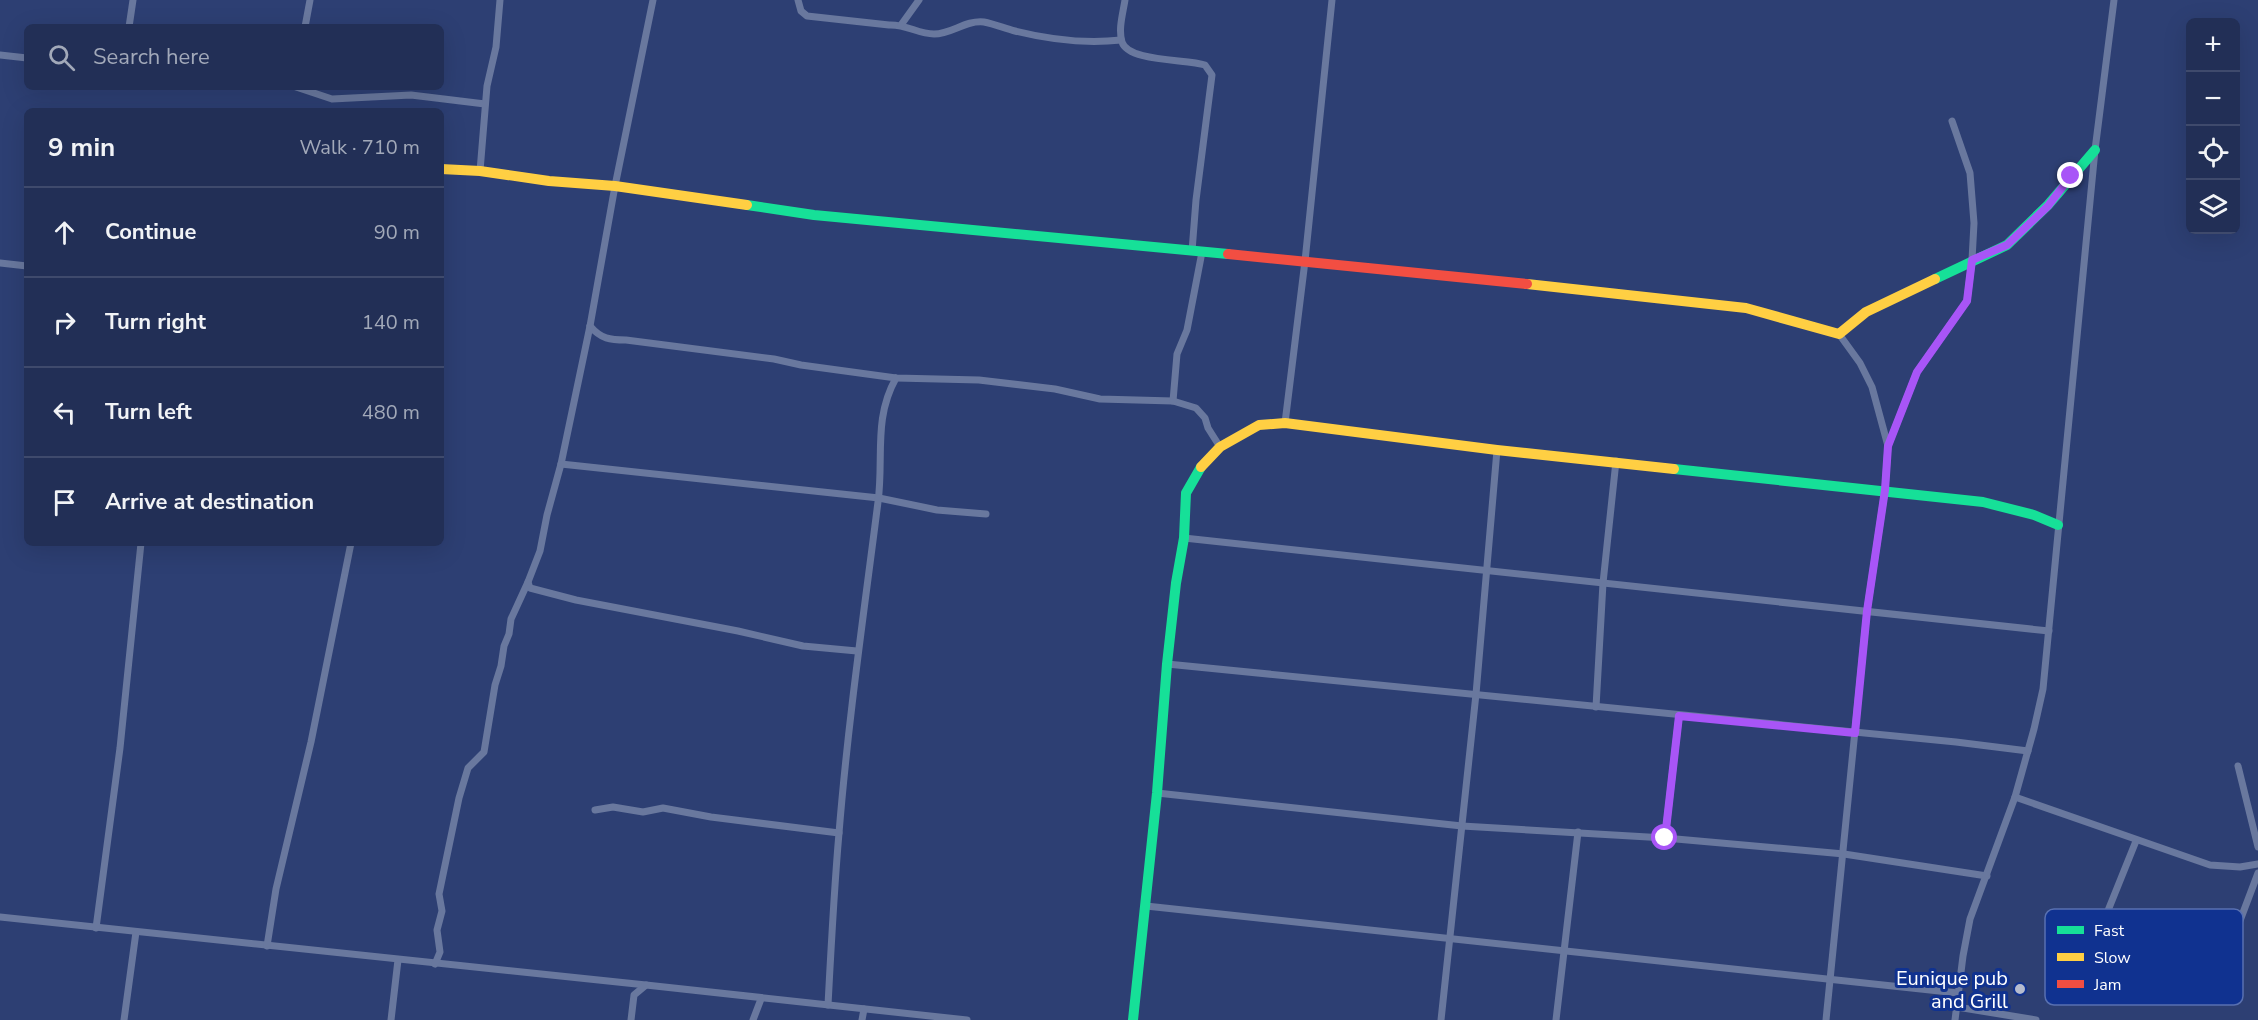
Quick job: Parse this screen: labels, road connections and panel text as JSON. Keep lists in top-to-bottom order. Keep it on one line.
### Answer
{"places":["Eunique pub and Grill"],"legend":["Fast","Slow","Jam"],"page":{"map_buttons":["+","−"],"search":"Search here","heading":["9 min","Walk · 710 m"],"list":[["Continue","90 m"],["Turn right","140 m"],["Turn left","480 m"],"Arrive at destination"]}}
